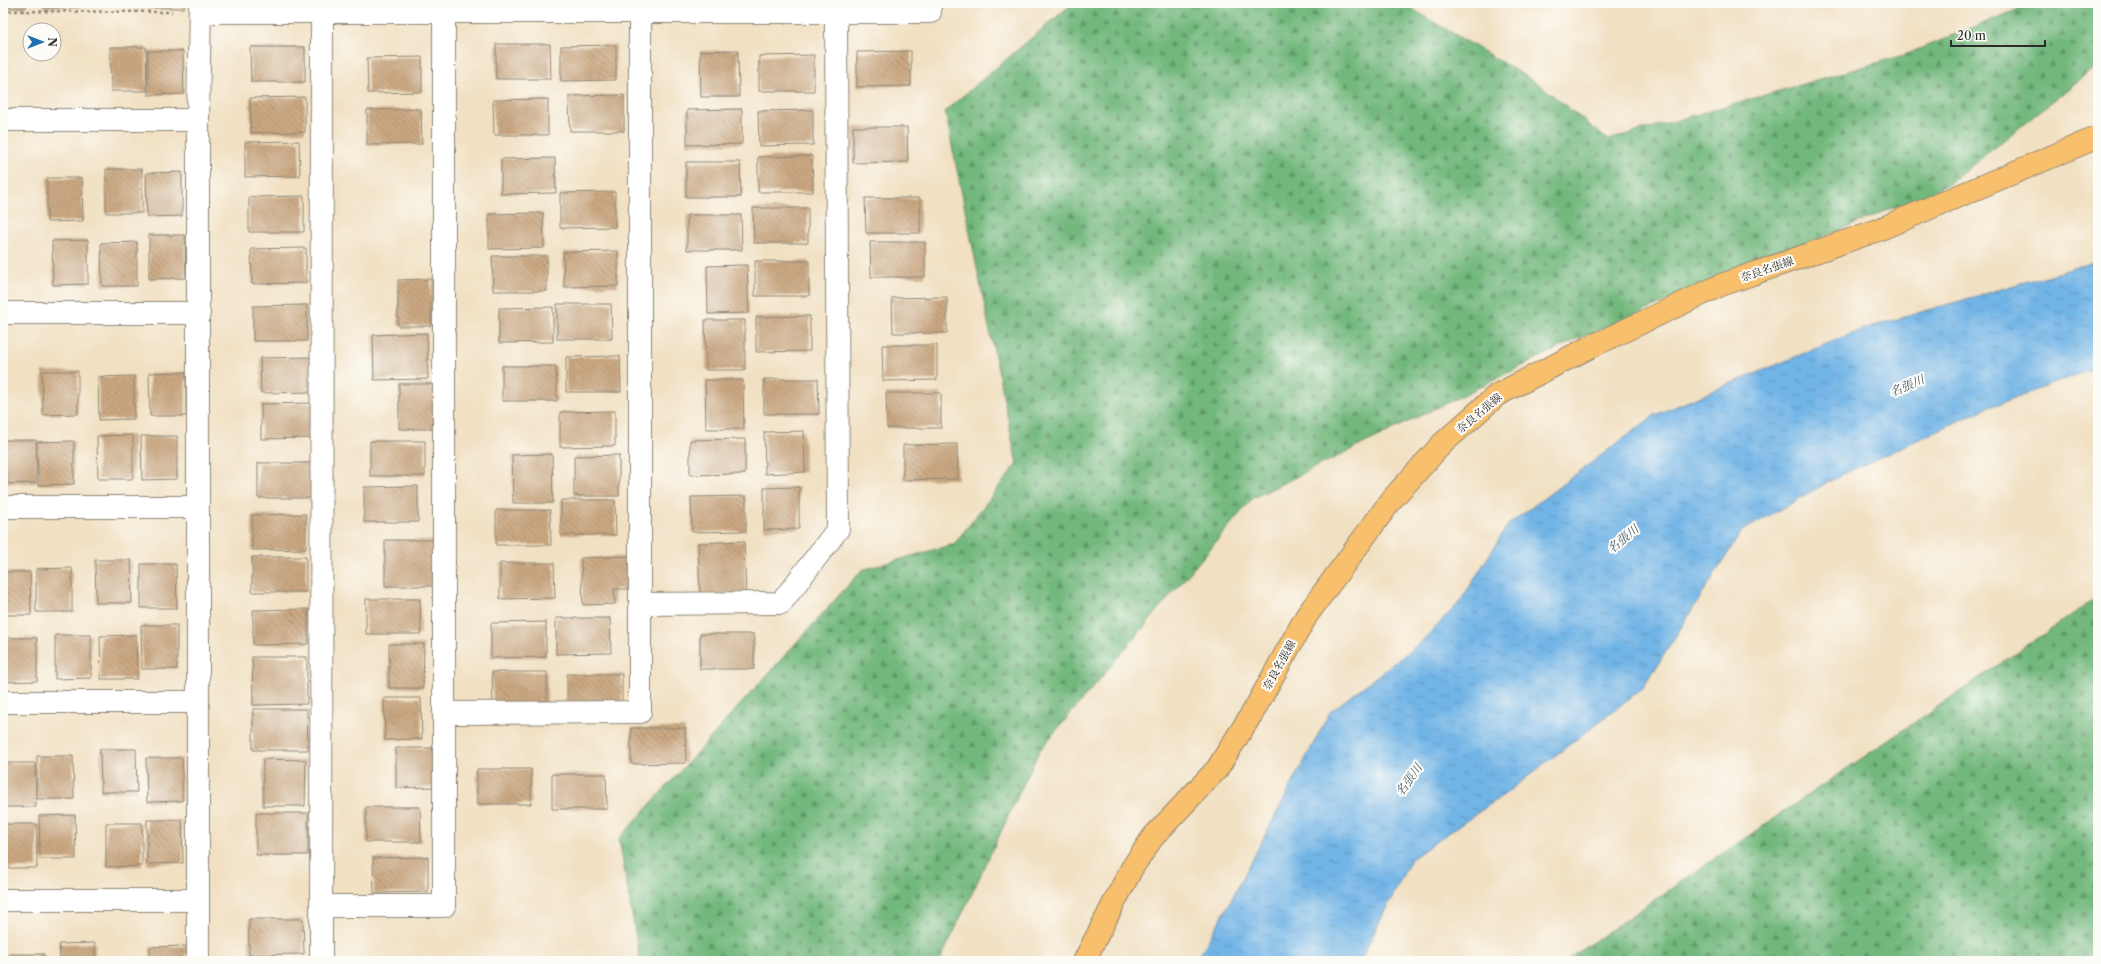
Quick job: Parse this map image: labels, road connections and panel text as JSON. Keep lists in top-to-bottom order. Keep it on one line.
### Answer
{"streets":{"main road":["奈良名張線"]},"water":["名張川"],"scale_bar":"20 m","north":"right"}
